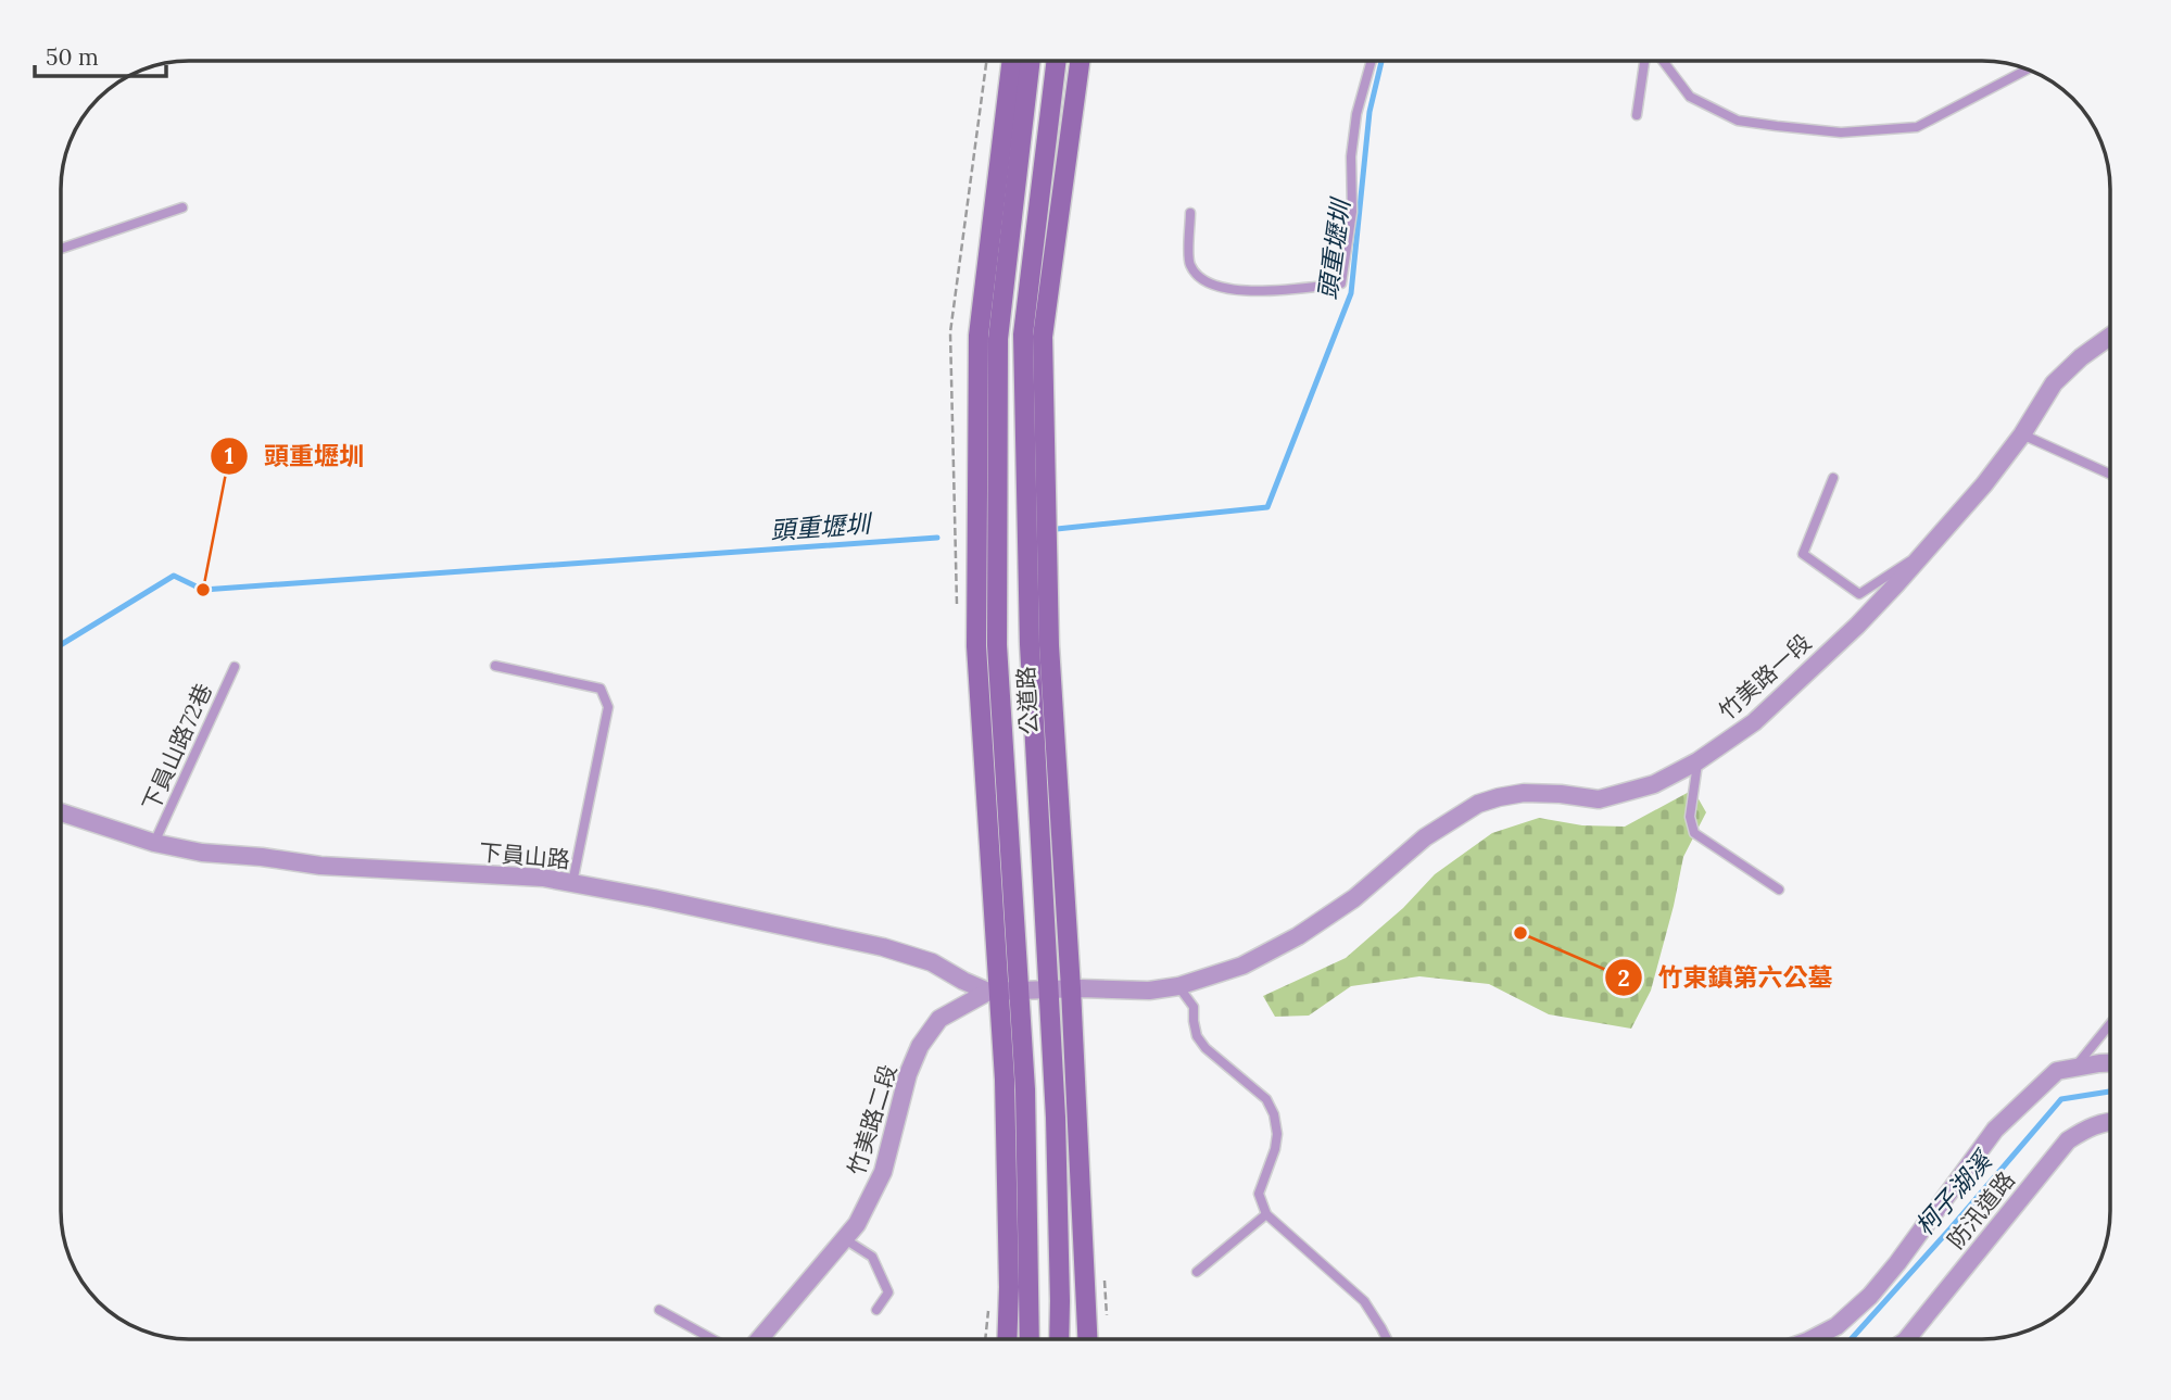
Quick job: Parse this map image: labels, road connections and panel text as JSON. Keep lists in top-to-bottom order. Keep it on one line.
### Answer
{"streets":{"street":["竹美路一段","公道路","下員山路","竹美路二段","防汛道路"],"lane":["下員山路72巷"]},"crossings":[["竹美路一段","竹美路二段"],["公道路","下員山路"],["公道路","竹美路二段"],["下員山路72巷","下員山路"],["下員山路","竹美路二段"]],"water":["頭重壢圳","柯子湖溪"],"places":["頭重壢圳","竹東鎮第六公墓"],"scale_bar":"50 m"}
